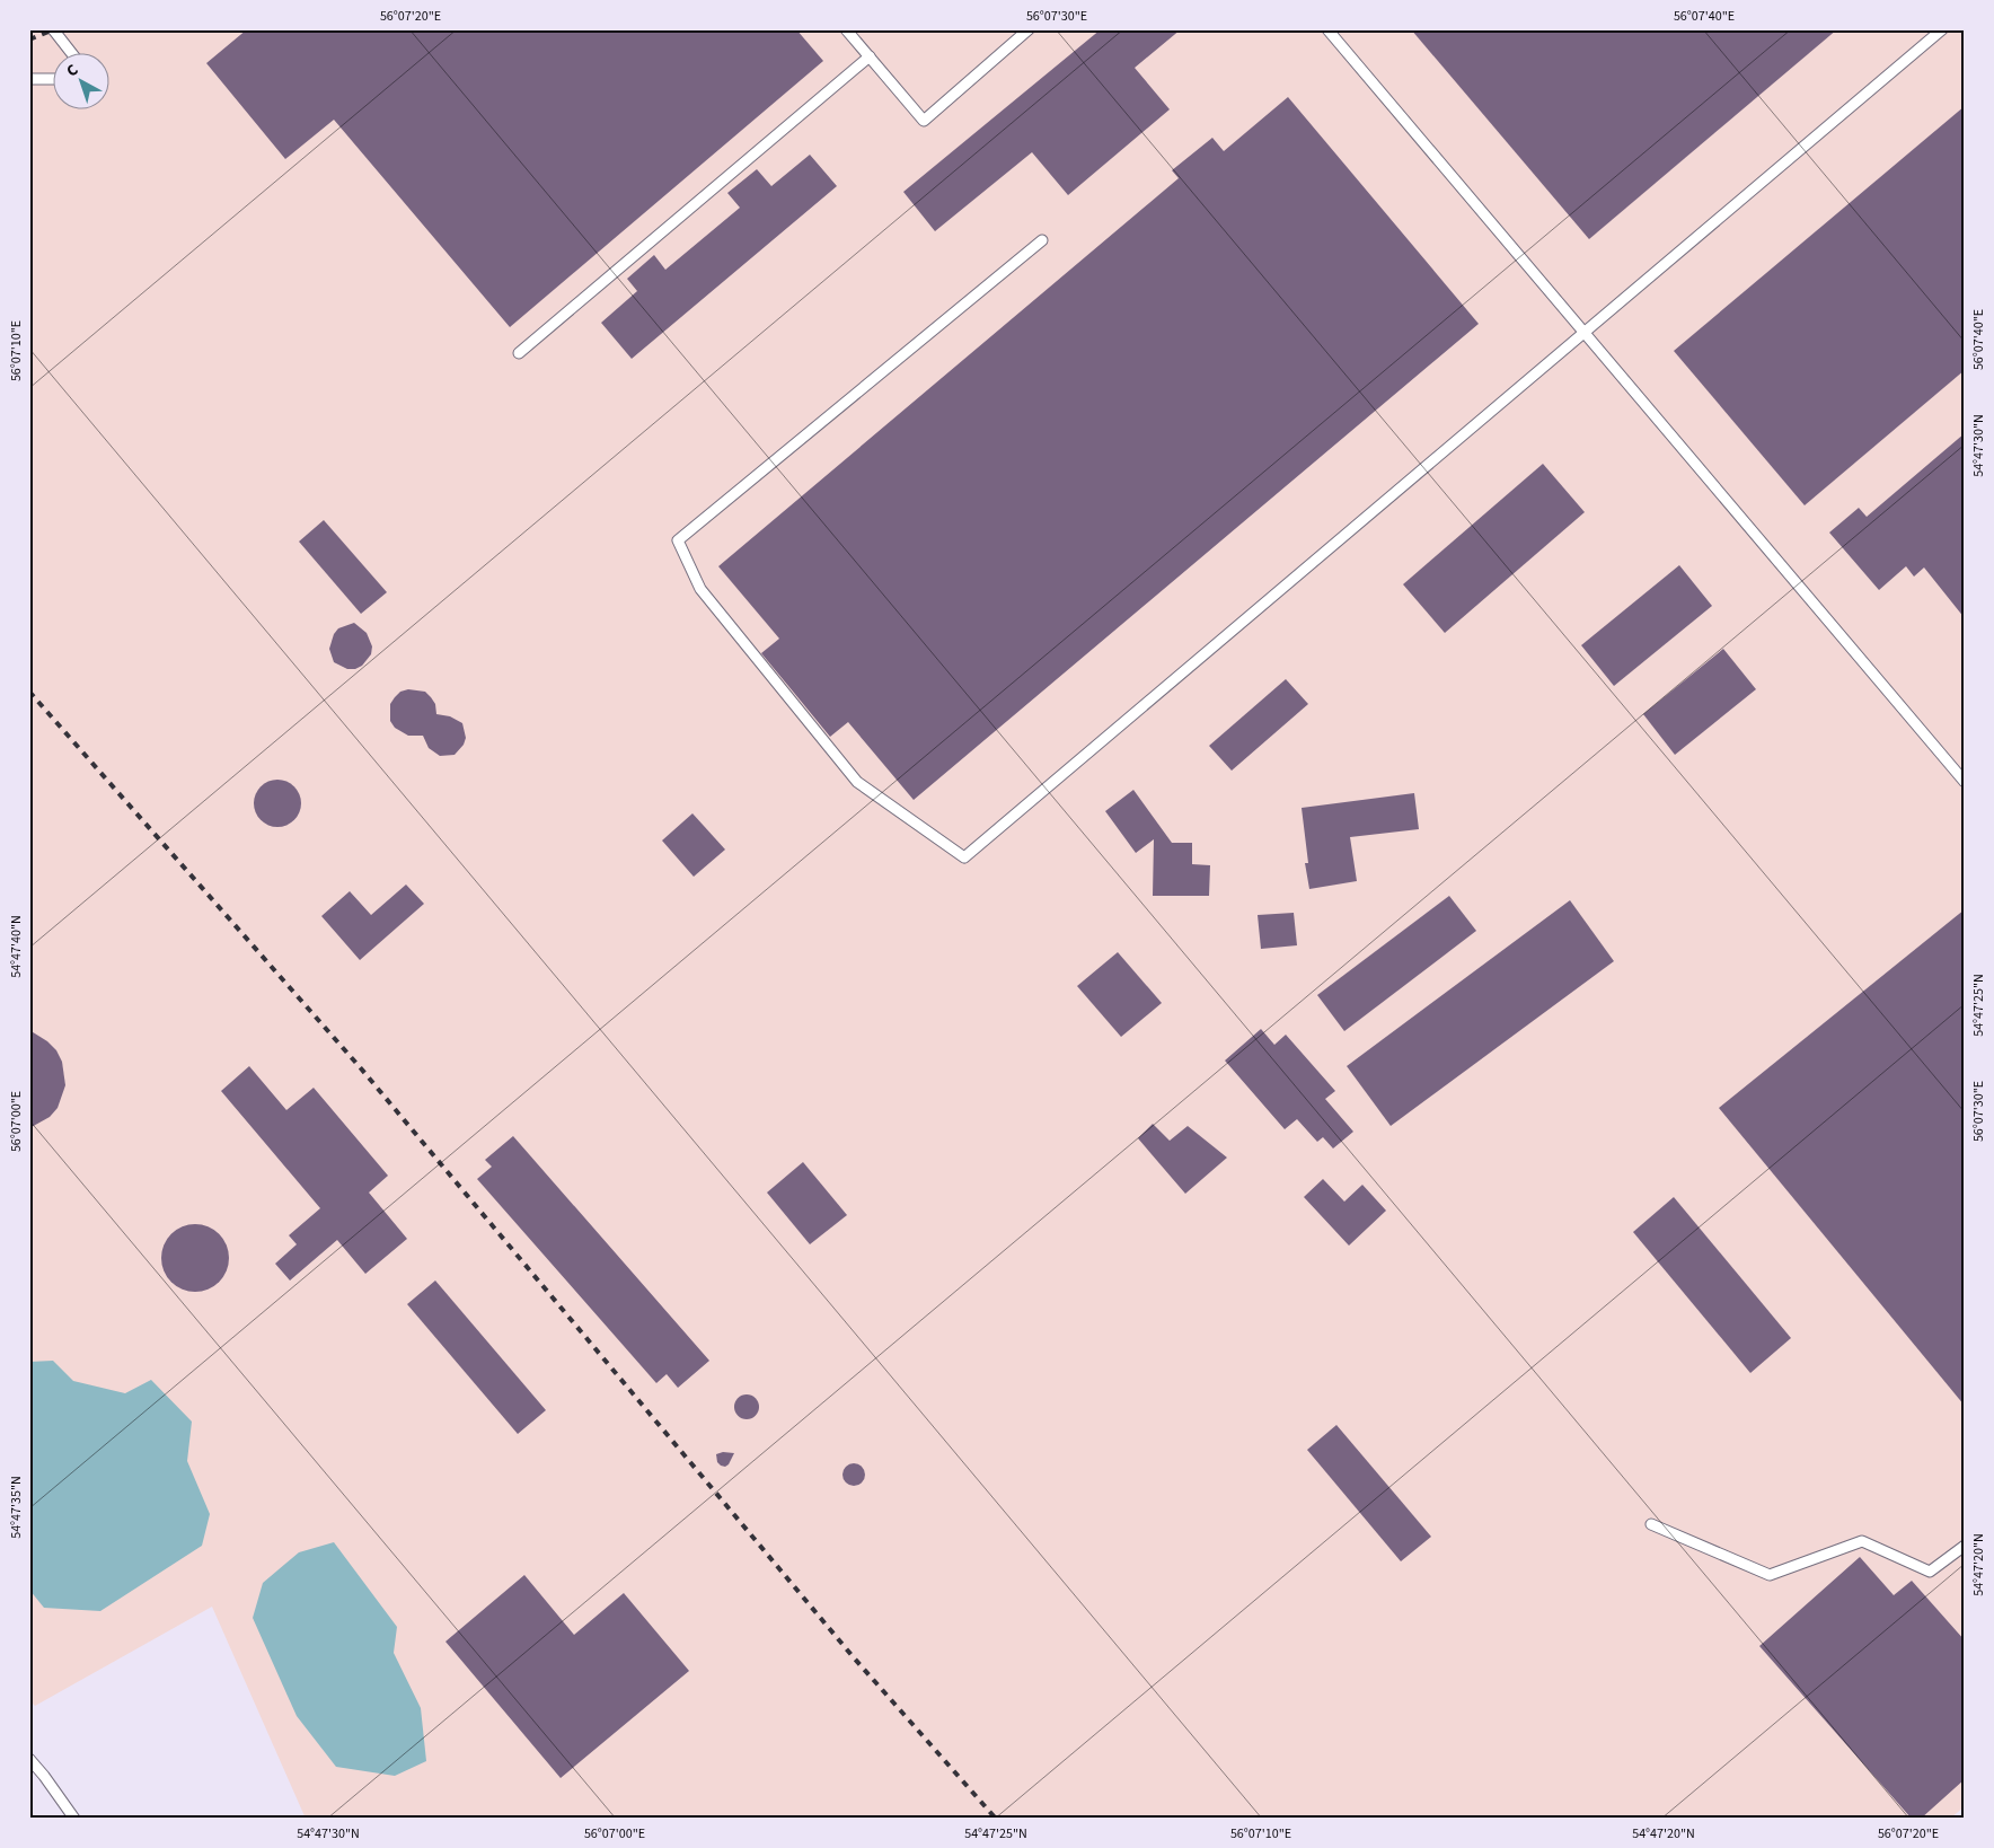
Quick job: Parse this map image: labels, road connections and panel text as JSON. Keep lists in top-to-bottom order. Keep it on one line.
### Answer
{"north":"top left","coordinates":["56°07'20\"E","56°07'30\"E","56°07'40\"E","56°07'10\"E","54°47'30\"N","54°47'40\"N","54°47'25\"N","56°07'00\"E","54°47'35\"N","54°47'20\"N"]}
